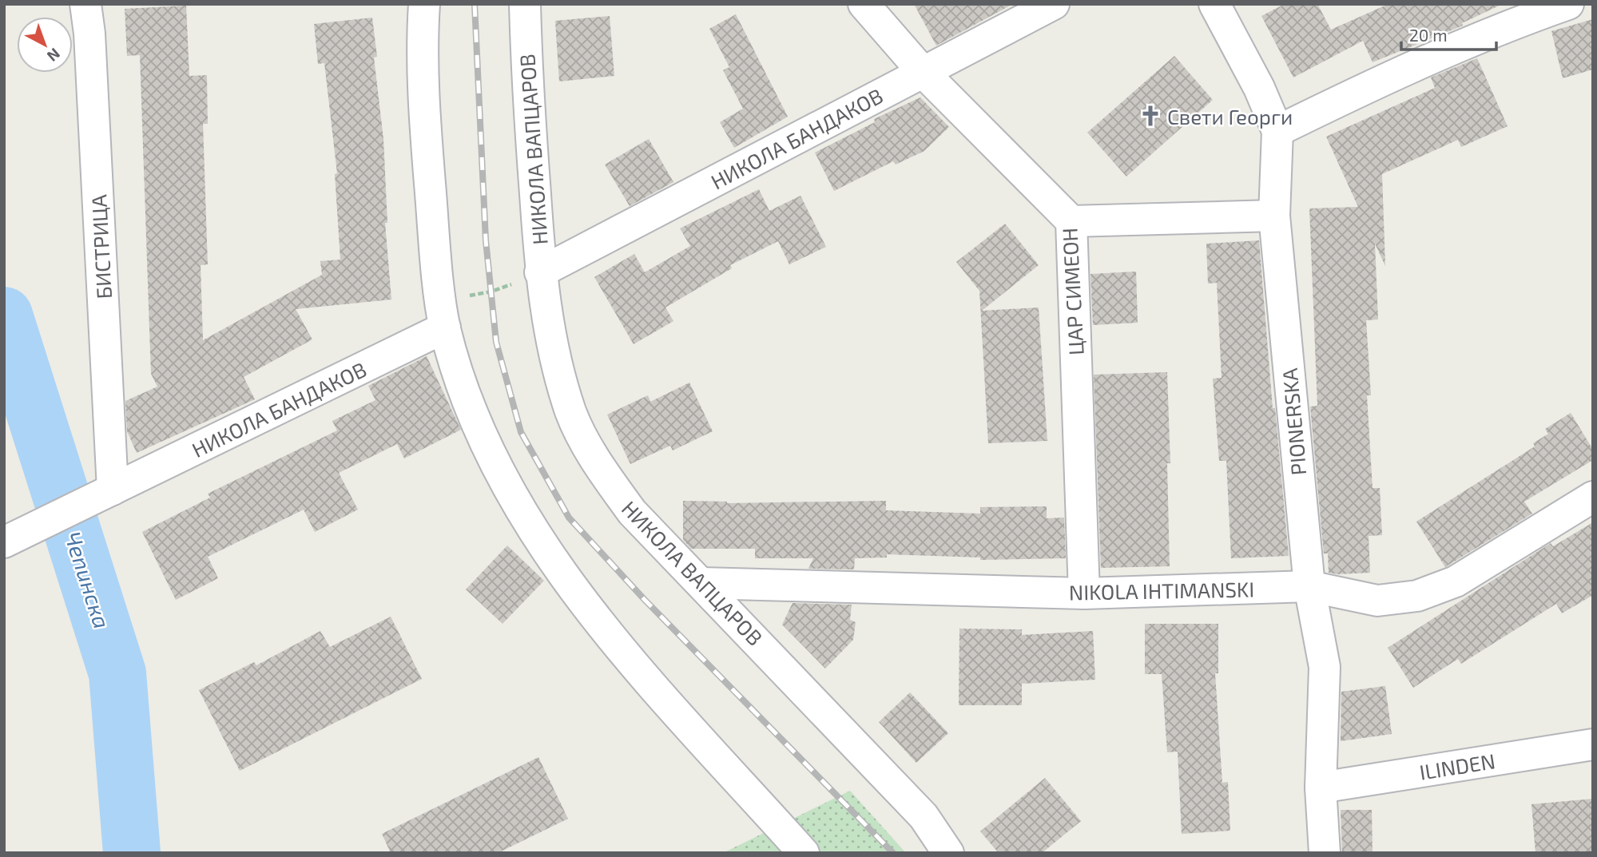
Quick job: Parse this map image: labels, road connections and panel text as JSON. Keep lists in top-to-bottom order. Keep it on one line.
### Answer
{"streets":{"street":["НИКОЛА БАНДАКОВ","НИКОЛА ВАПЦАРОВ","БИСТРИЦА","ЦАР СИМЕОН","PIONERSKA","NIKOLA IHTIMANSKI","ILINDEN"]},"crossings":[["НИКОЛА БАНДАКОВ","НИКОЛА ВАПЦАРОВ"],["НИКОЛА БАНДАКОВ","БИСТРИЦА"],["НИКОЛА БАНДАКОВ","ЦАР СИМЕОН"],["НИКОЛА ВАПЦАРОВ","NIKOLA IHTIMANSKI"],["ЦАР СИМЕОН","NIKOLA IHTIMANSKI"],["PIONERSKA","NIKOLA IHTIMANSKI"],["PIONERSKA","ILINDEN"]],"water":["Чепинска"],"places":{"church":["Свети Георги"]},"scale_bar":"20 m","north":"bottom right"}
